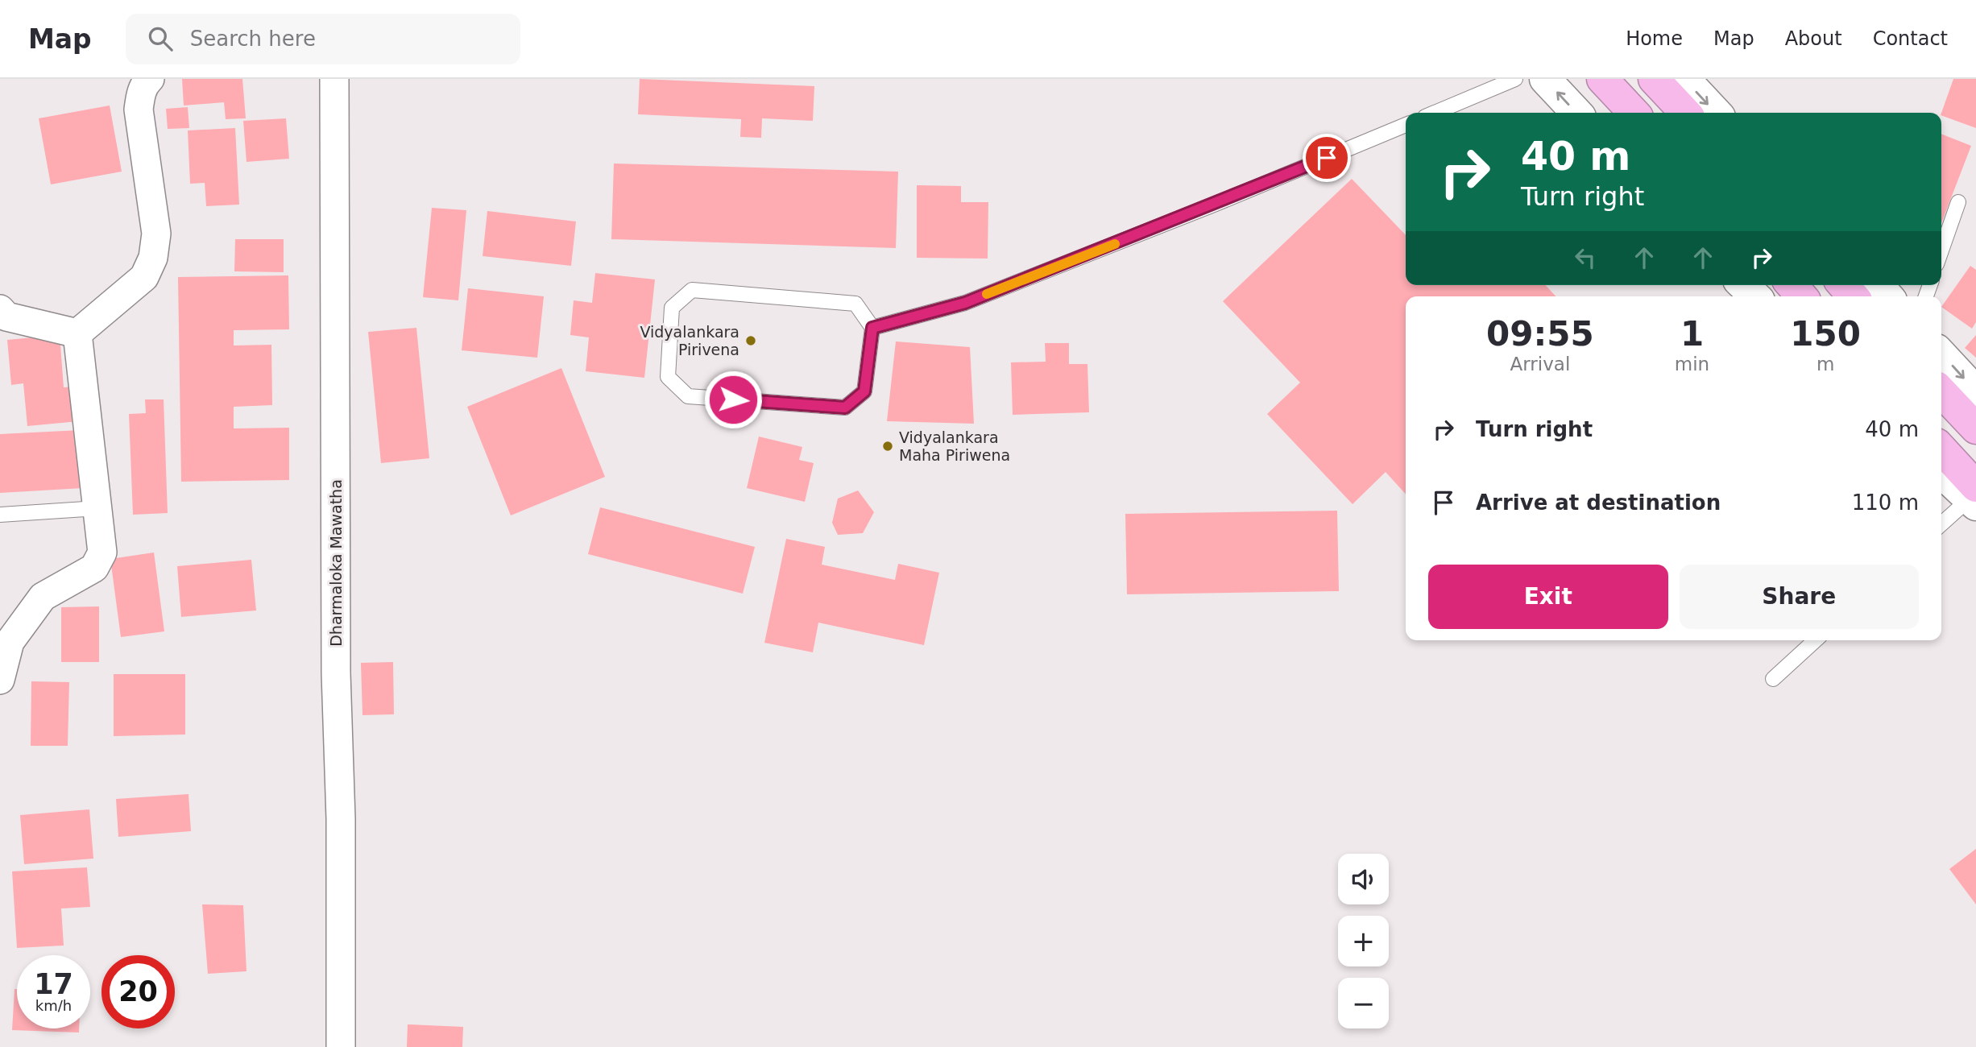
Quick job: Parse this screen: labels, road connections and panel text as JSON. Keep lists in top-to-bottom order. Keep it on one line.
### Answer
{"streets":{"street":["Dharmaloka Mawatha"]},"places":["Vidyalankara Pirivena","Vidyalankara Maha Piriwena"],"page":{"header":"Map","search":"Search here","nav":["Home","Map","About","Contact"],"turn":["40 m","Turn right"],"eta":["09:55","Arrival","1","min","150","m"],"list":[{"name":"Turn right","value":"40 m"},{"name":"Arrive at destination","value":"110 m"}],"buttons":["Exit","Share"],"map_buttons":["+","−"],"speed":"17 km/h","limit":"20"}}
